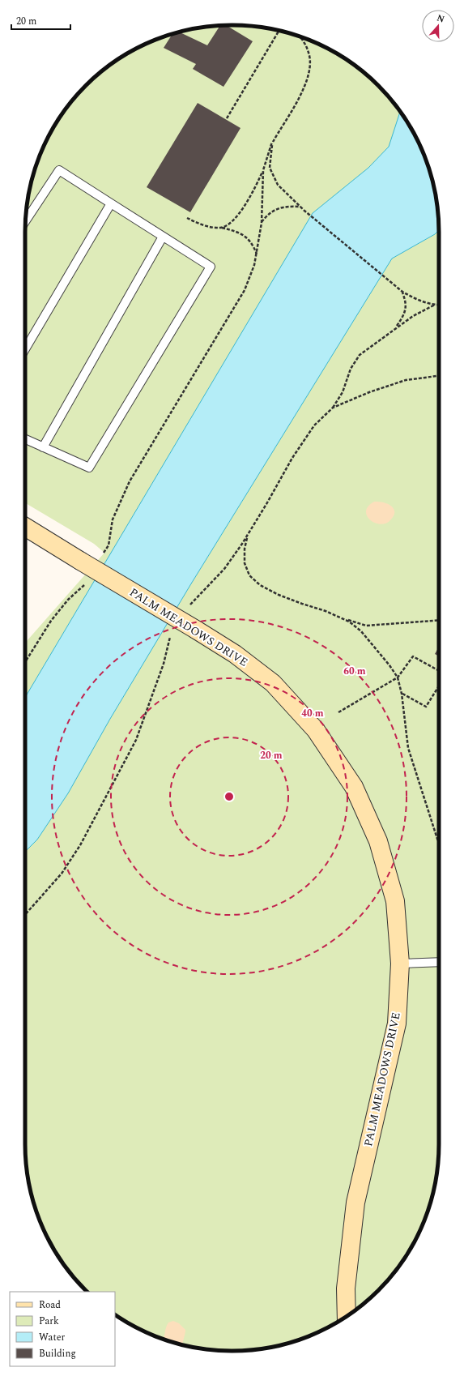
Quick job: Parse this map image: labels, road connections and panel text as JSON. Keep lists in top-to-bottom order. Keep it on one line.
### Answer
{"streets":{"street":["PALM MEADOWS DRIVE"]},"legend":["Road","Park","Water","Building"],"scale_bar":"20 m","north":"top","rings":["60 m","40 m","20 m"]}
